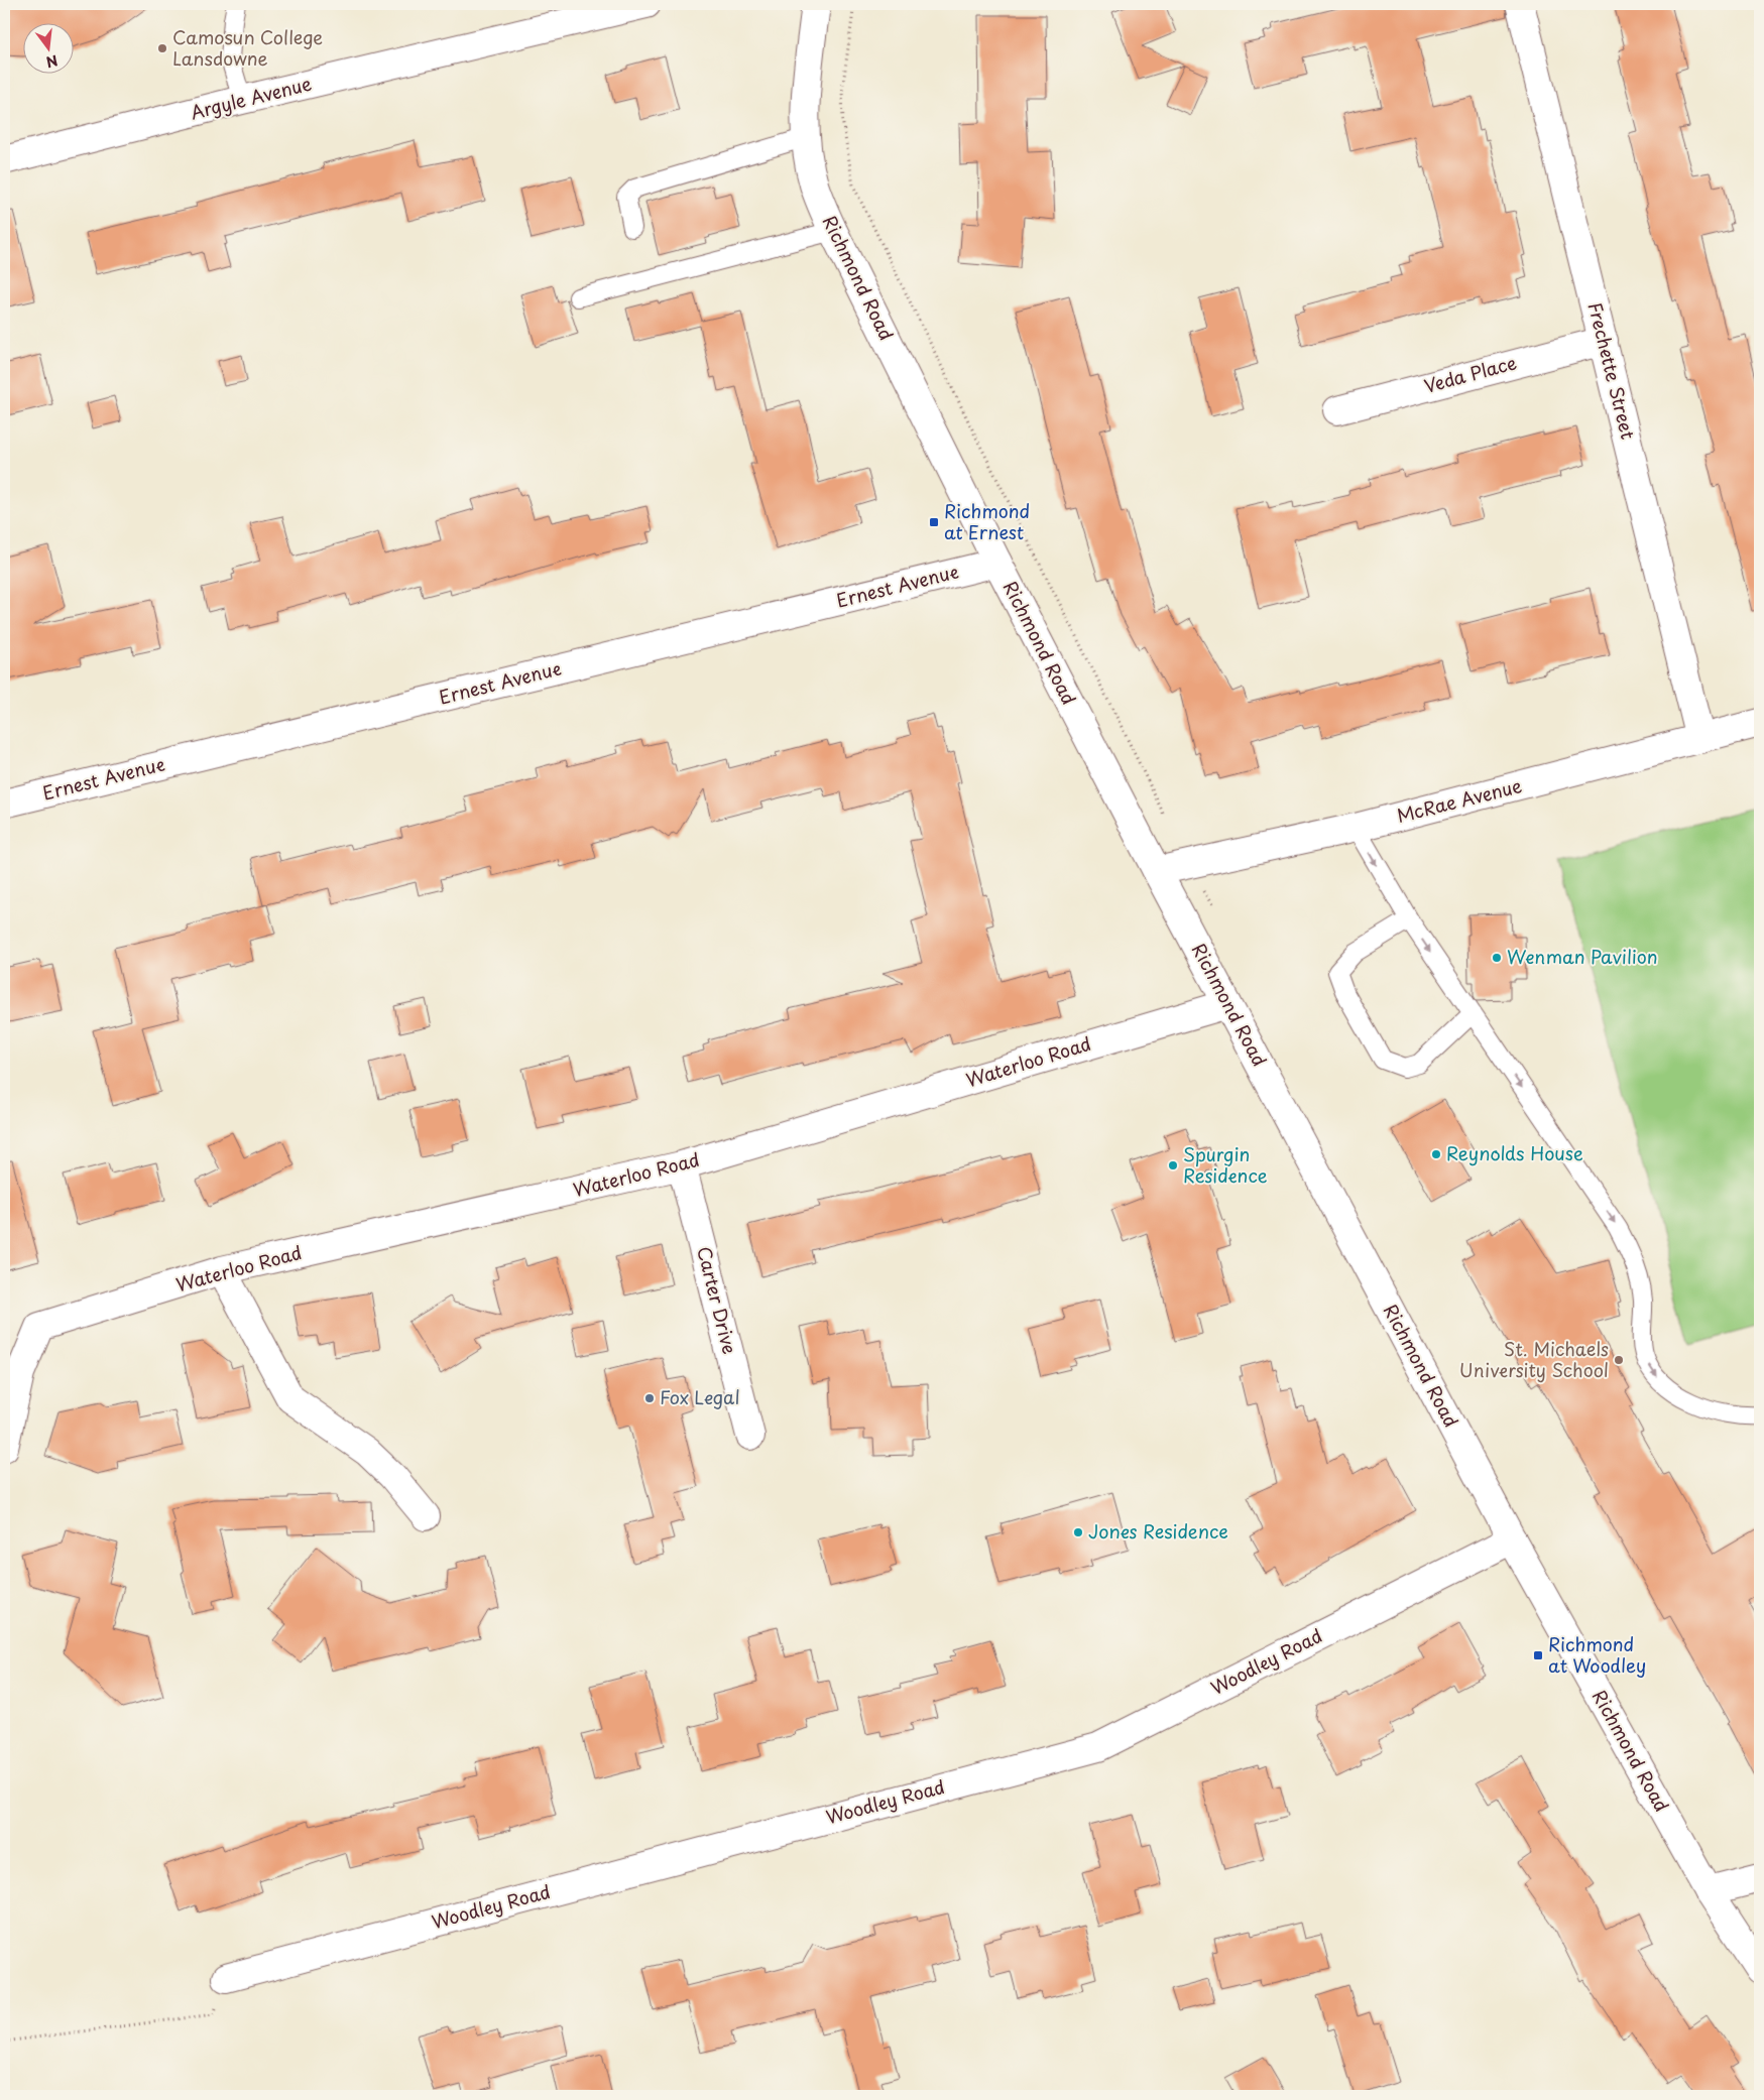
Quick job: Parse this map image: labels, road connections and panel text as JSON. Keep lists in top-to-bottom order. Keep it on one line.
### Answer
{"streets":{"street":["Argyle Avenue","Richmond Road","Frechette Street","Veda Place","Ernest Avenue","McRae Avenue","Waterloo Road","Carter Drive","Woodley Road"]},"crossings":[["Richmond Road","Ernest Avenue"],["Richmond Road","McRae Avenue"],["Richmond Road","Waterloo Road"],["Richmond Road","Woodley Road"],["Frechette Street","Veda Place"],["Frechette Street","McRae Avenue"],["Waterloo Road","Carter Drive"]],"places":{"other":["Camosun College Lansdowne","Wenman Pavilion","Reynolds House","Spurgin Residence","St. Michaels University School","Fox Legal","Jones Residence"],"transit":["Richmond at Ernest","Richmond at Woodley"]},"north":"bottom"}
